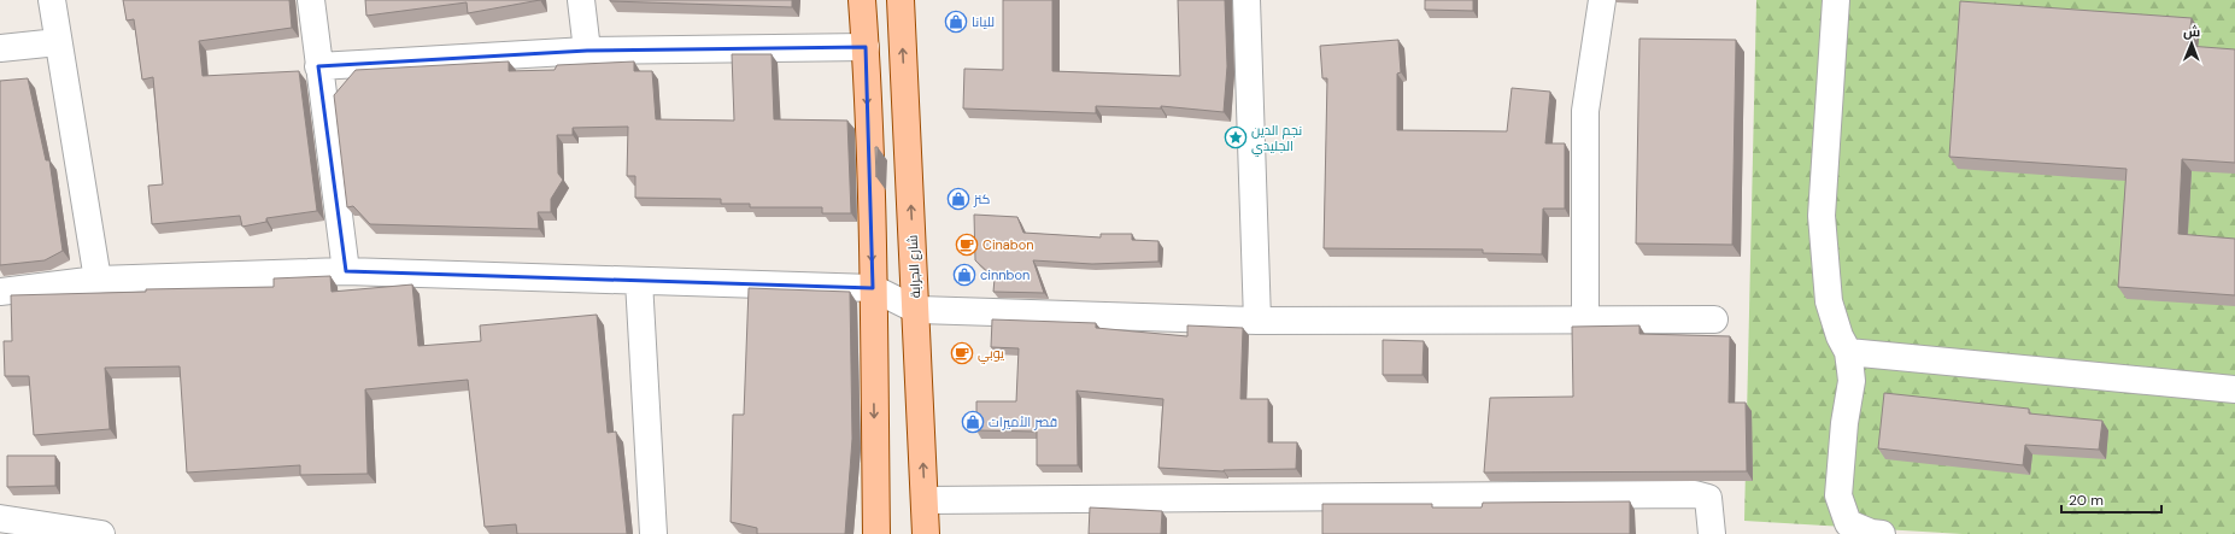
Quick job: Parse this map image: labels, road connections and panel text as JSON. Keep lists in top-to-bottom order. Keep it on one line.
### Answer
{"streets":{"main road":["شارع الجرابة"]},"places":{"shop":["لليانا","كنز","cinnbon","قصر الأميرات"],"place":["نجم الدين الجليدي"],"cafe":["Cinabon","يوبي"]},"scale_bar":"20 m","north":"top"}
